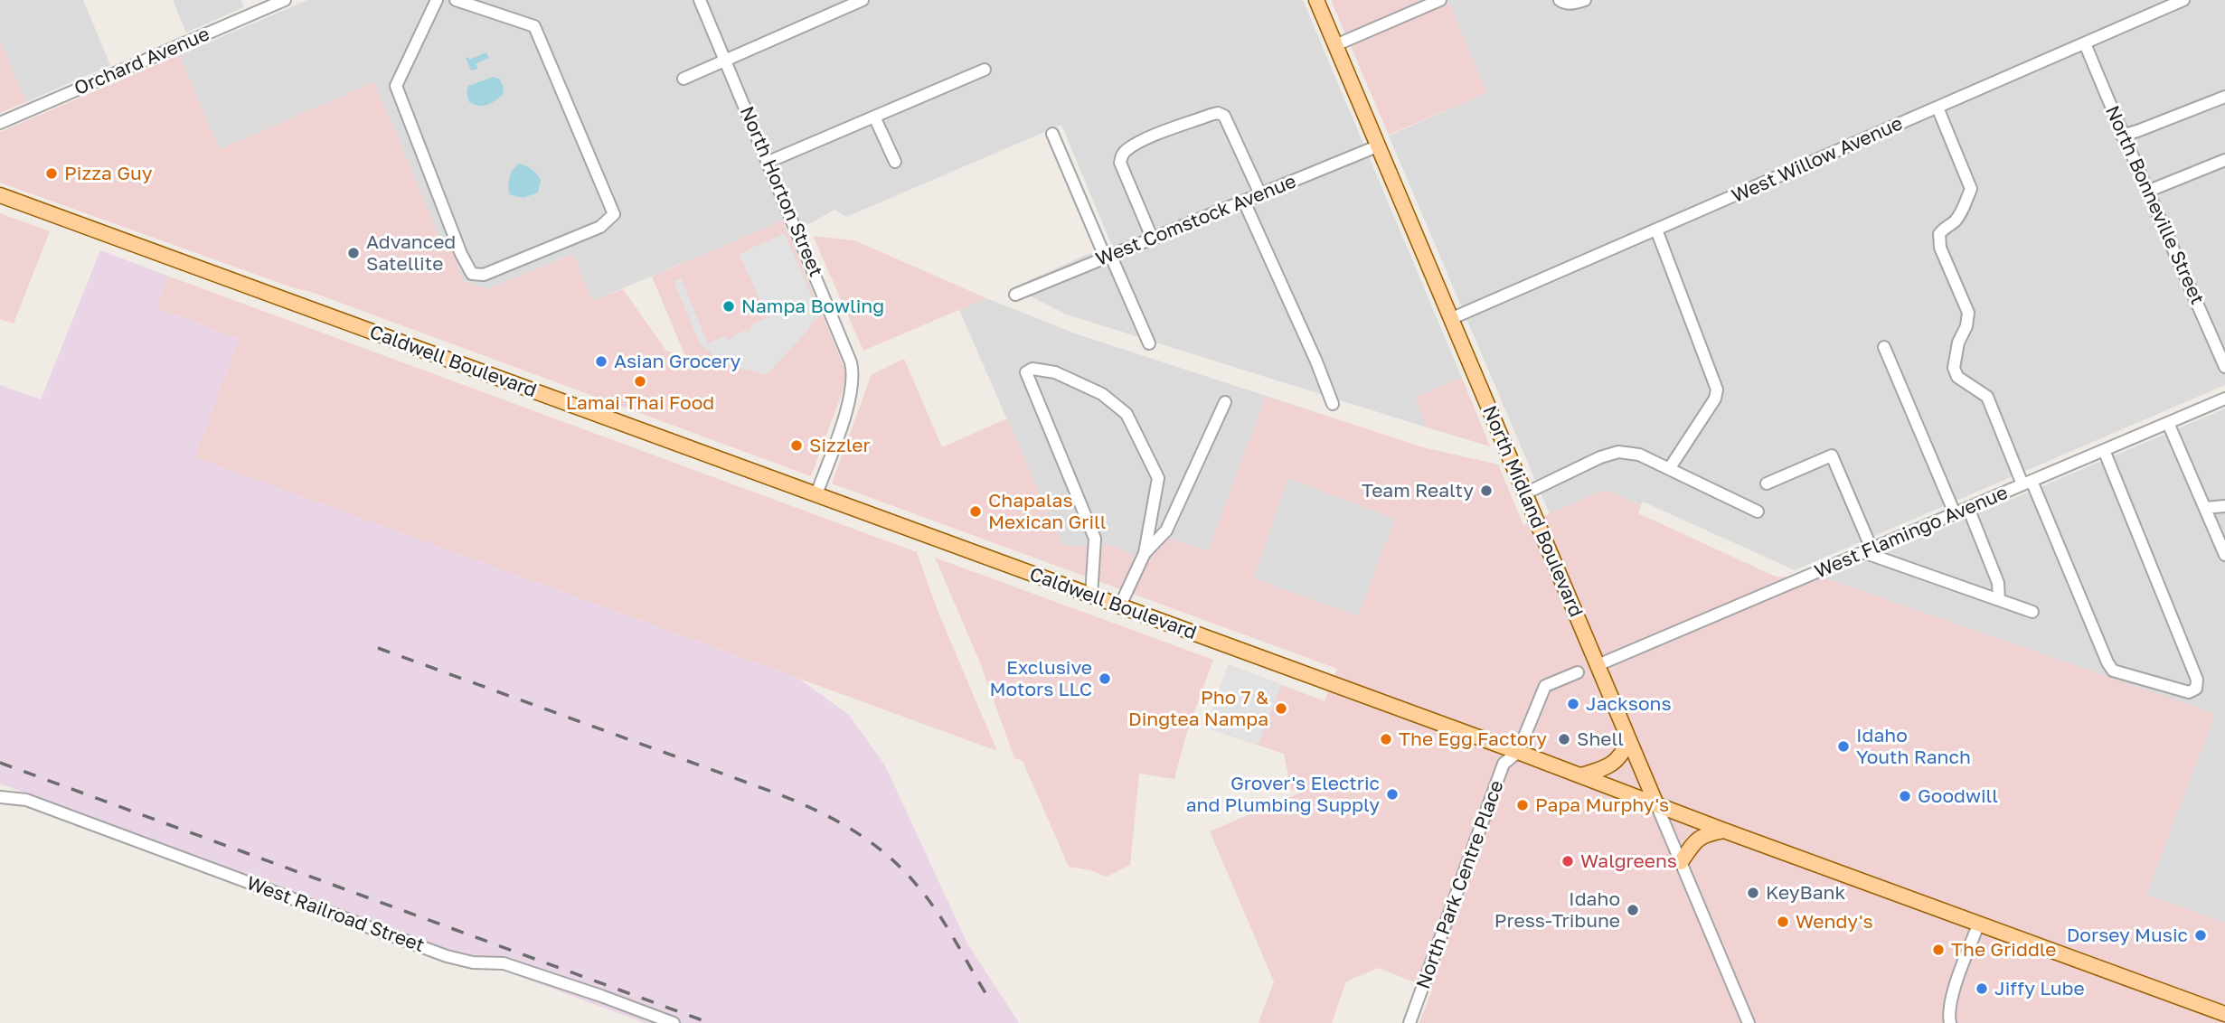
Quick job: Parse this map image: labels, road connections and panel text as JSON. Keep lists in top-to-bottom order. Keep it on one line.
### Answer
{"streets":{"main road":["Caldwell Boulevard","North Midland Boulevard"],"street":["Orchard Avenue","West Willow Avenue","North Horton Street","North Bonneville Street","West Comstock Avenue","West Flamingo Avenue","North Park Centre Place","West Railroad Street"]},"crossings":[["West Willow Avenue","North Bonneville Street"],["West Willow Avenue","North Midland Boulevard"],["North Horton Street","Caldwell Boulevard"],["West Comstock Avenue","North Midland Boulevard"],["Caldwell Boulevard","North Midland Boulevard"],["Caldwell Boulevard","North Park Centre Place"],["North Midland Boulevard","West Flamingo Avenue"]],"places":["Pizza Guy","Advanced Satellite","Nampa Bowling","Asian Grocery","Lamai Thai Food","Sizzler","Team Realty","Chapalas Mexican Grill","Exclusive Motors LLC","Jacksons","Pho 7 & Dingtea Nampa","The Egg Factory","Shell","Idaho Youth Ranch","Grover's Electric and Plumbing Supply","Goodwill","Papa Murphy's","Walgreens","KeyBank","Idaho Press-Tribune","Wendy's","Dorsey Music","The Griddle","Jiffy Lube"]}
